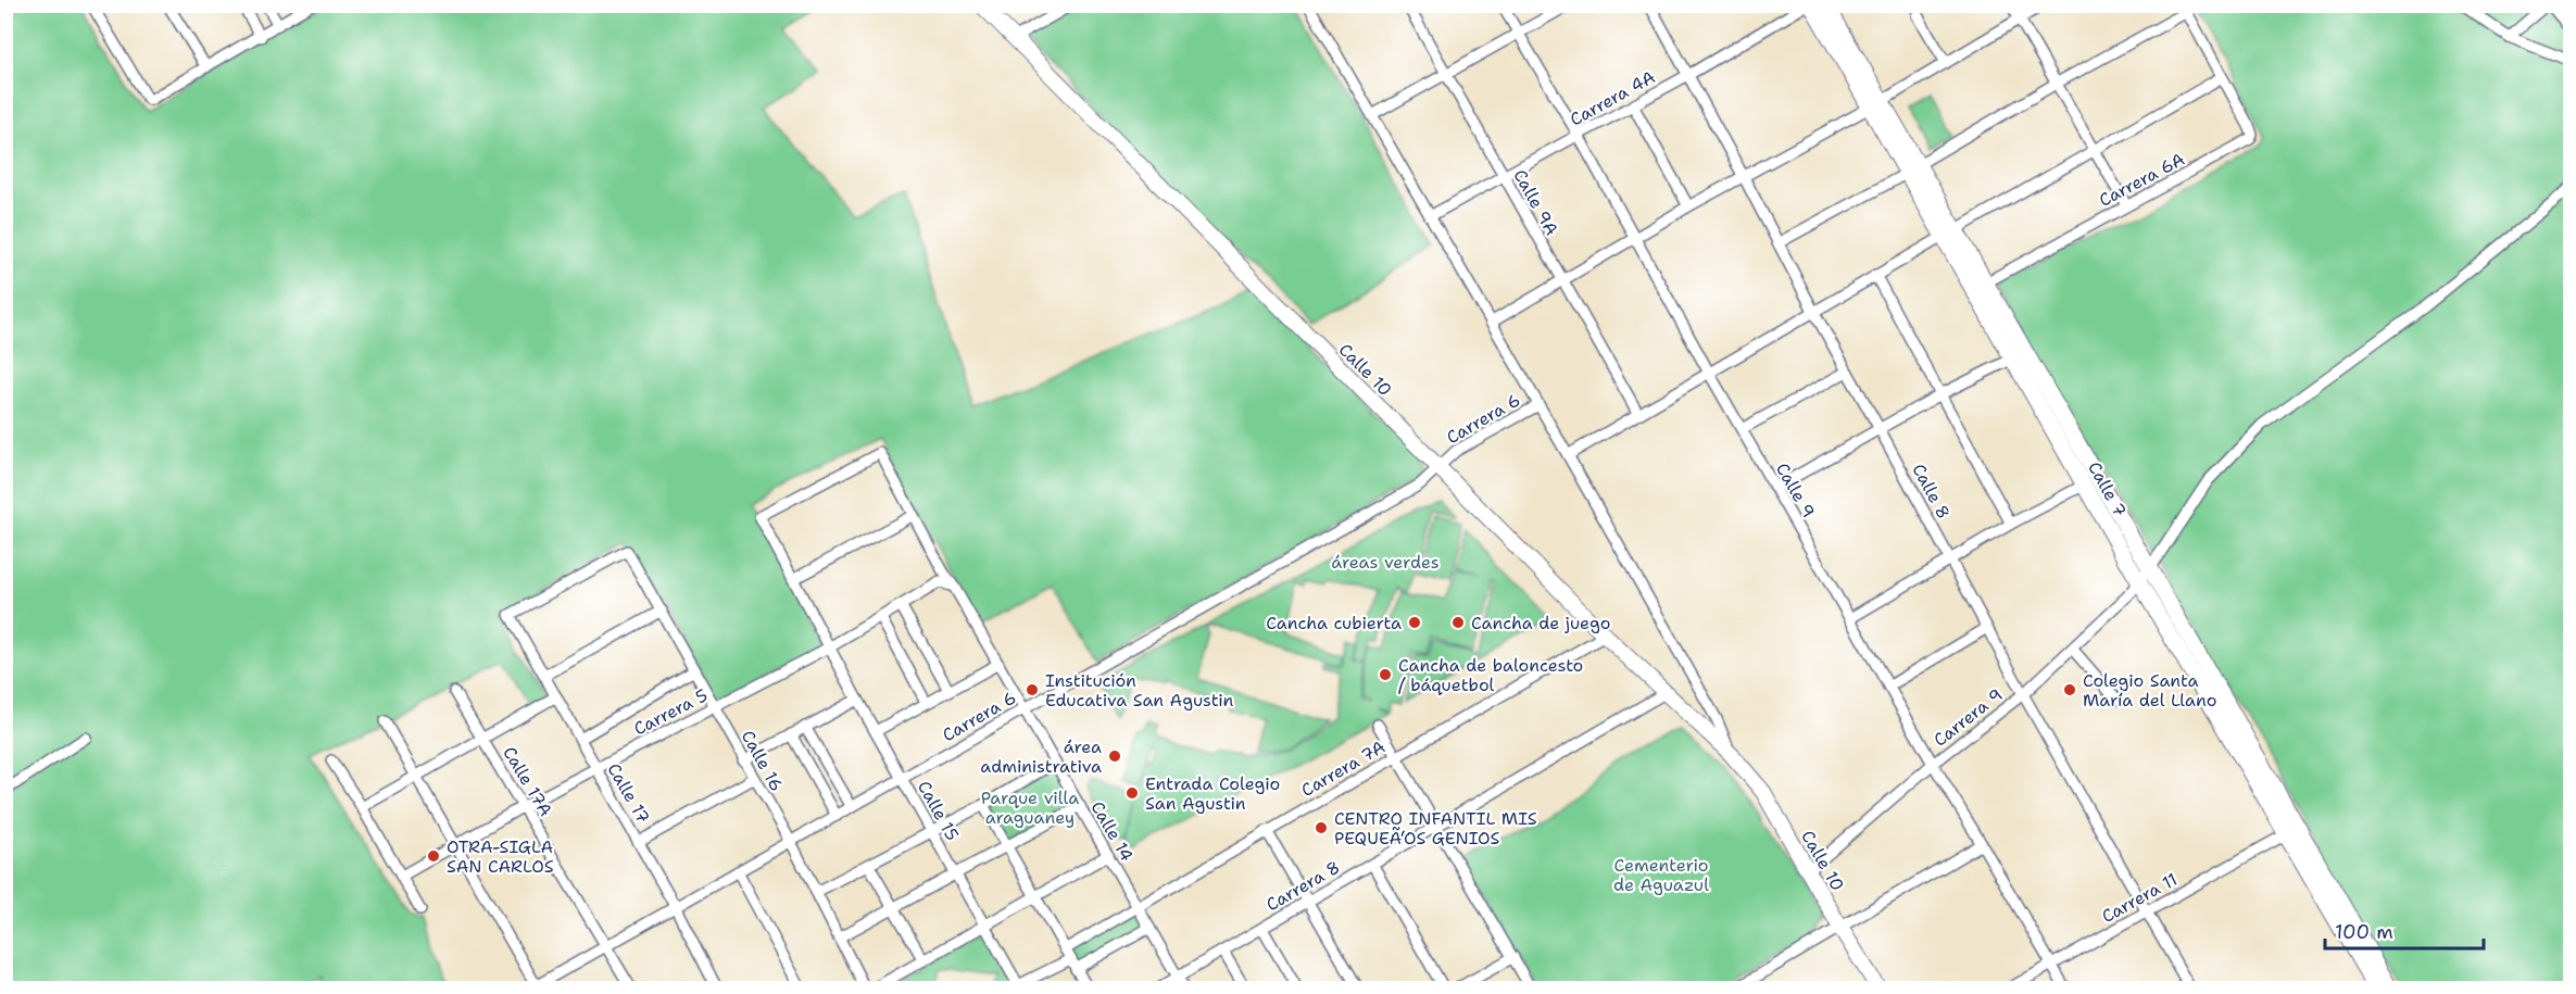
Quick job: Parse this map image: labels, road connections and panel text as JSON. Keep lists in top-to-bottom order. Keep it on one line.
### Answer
{"streets":{"main road":["Calle 10","Calle 7"],"street":["Carrera 4A","Carrera 6A","Calle 9A","Carrera 6","Calle 9","Calle 8","Carrera 5","Carrera 9","Calle 16","Carrera 7A","Calle 17A","Calle 17","Calle 15","Calle 14","Carrera 8","Carrera 11"]},"crossings":[["Carrera 4A","Calle 9A"],["Carrera 4A","Calle 10"],["Carrera 4A","Calle 7"],["Carrera 4A","Calle 9"],["Carrera 4A","Calle 8"],["Carrera 6A","Calle 7"],["Calle 10","Carrera 6"],["Calle 10","Carrera 9"],["Calle 10","Carrera 7A"],["Calle 10","Carrera 8"],["Carrera 6","Calle 16"],["Carrera 6","Calle 17A"],["Carrera 6","Calle 17"],["Carrera 6","Calle 15"],["Carrera 6","Calle 14"],["Calle 7","Carrera 9"],["Calle 7","Carrera 11"],["Calle 9","Carrera 9"],["Calle 9","Carrera 11"],["Calle 8","Carrera 9"],["Calle 8","Carrera 11"],["Carrera 5","Calle 16"],["Carrera 5","Calle 17A"],["Carrera 5","Calle 17"],["Carrera 5","Calle 15"],["Carrera 5","Calle 14"],["Calle 16","Calle 17"],["Carrera 7A","Calle 14"],["Calle 15","Calle 14"],["Calle 14","Carrera 8"]],"parks":["áreas verdes","Parque villa araguaney","Cementerio de Aguazul"],"places":["Cancha cubierta","Cancha de juego","Cancha de baloncesto / báquetbol","Institución Educativa San Agustin","Colegio Santa María del Llano","área administrativa","Entrada Colegio San Agustin","CENTRO INFANTIL MIS PEQUEÃ‘OS GENIOS","OTRA-SIGLA SAN CARLOS"],"scale_bar":"100 m"}
